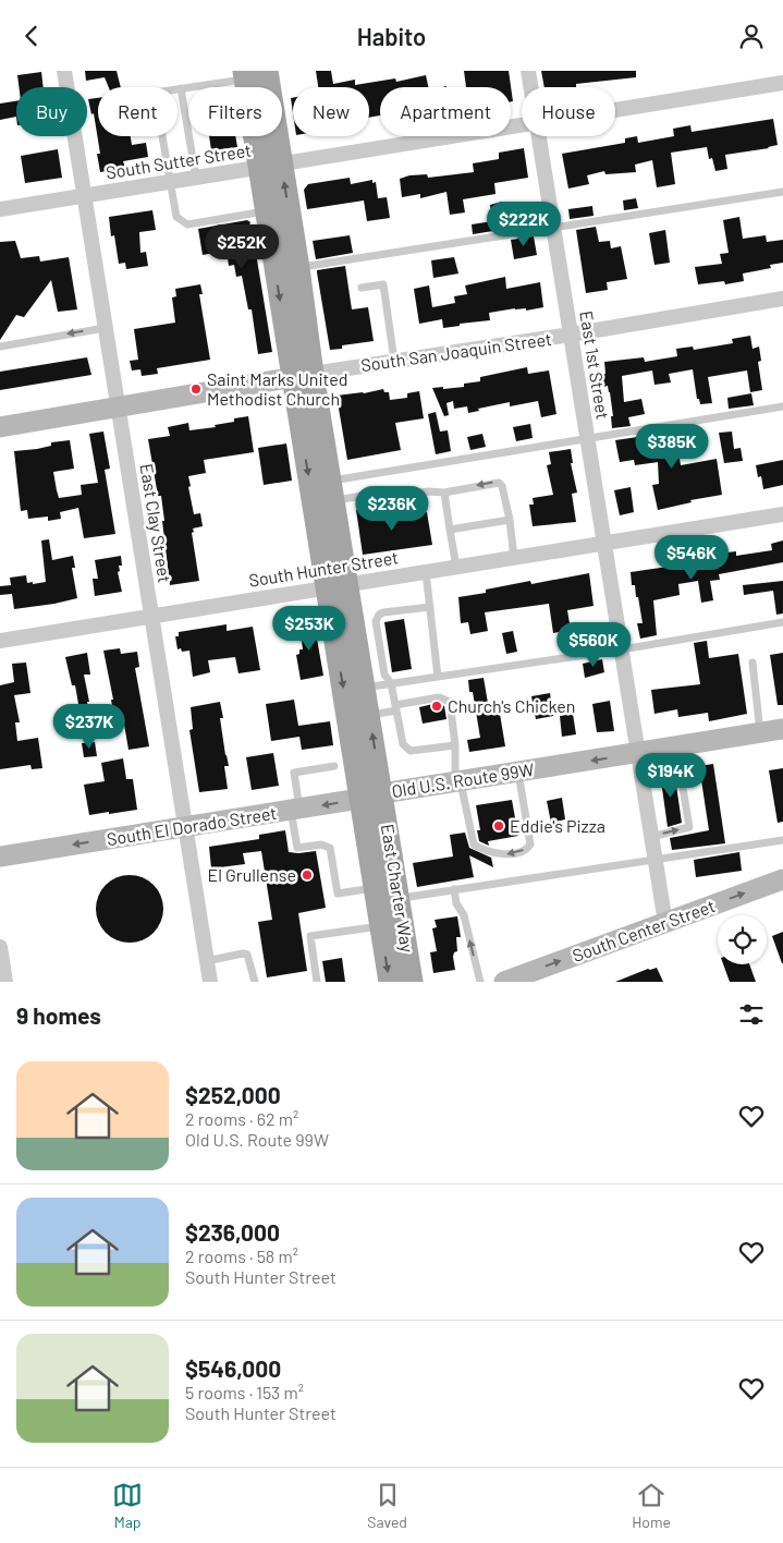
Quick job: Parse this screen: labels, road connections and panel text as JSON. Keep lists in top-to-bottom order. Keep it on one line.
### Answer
{"streets":{"main road":["South San Joaquin Street","Old U.S. Route 99W","South El Dorado Street","East Charter Way","South Center Street"],"street":["South Sutter Street","East 1st Street","East Clay Street","South Hunter Street"]},"crossings":[["South Sutter Street","East Clay Street"],["South Sutter Street","Old U.S. Route 99W"],["South San Joaquin Street","East 1st Street"],["South San Joaquin Street","East Clay Street"],["South San Joaquin Street","Old U.S. Route 99W"],["East 1st Street","South Hunter Street"],["East 1st Street","Old U.S. Route 99W"],["East 1st Street","South Center Street"],["East Clay Street","South Hunter Street"],["East Clay Street","South El Dorado Street"],["South Hunter Street","Old U.S. Route 99W"],["Old U.S. Route 99W","South El Dorado Street"],["Old U.S. Route 99W","East Charter Way"],["South El Dorado Street","East Charter Way"]],"one_way":["South El Dorado Street","South Center Street"],"places":["Saint Marks United Methodist Church","Church's Chicken","Eddie's Pizza","El Grullense"],"page":{"header":"Habito","chip":["Buy","Rent","Filters","New","Apartment","House"],"price":["$222K","$252K","$385K","$236K","$546K","$253K","$560K","$237K","$194K"],"heading":"9 homes","list":[{"name":"$252,000","note":"2 rooms · 62 m² · Old U.S. Route 99W"},{"name":"$236,000","note":"2 rooms · 58 m² · South Hunter Street"},{"name":"$546,000","note":"5 rooms · 153 m² · South Hunter Street"}],"tabs":["Map","Saved","Home"]}}
